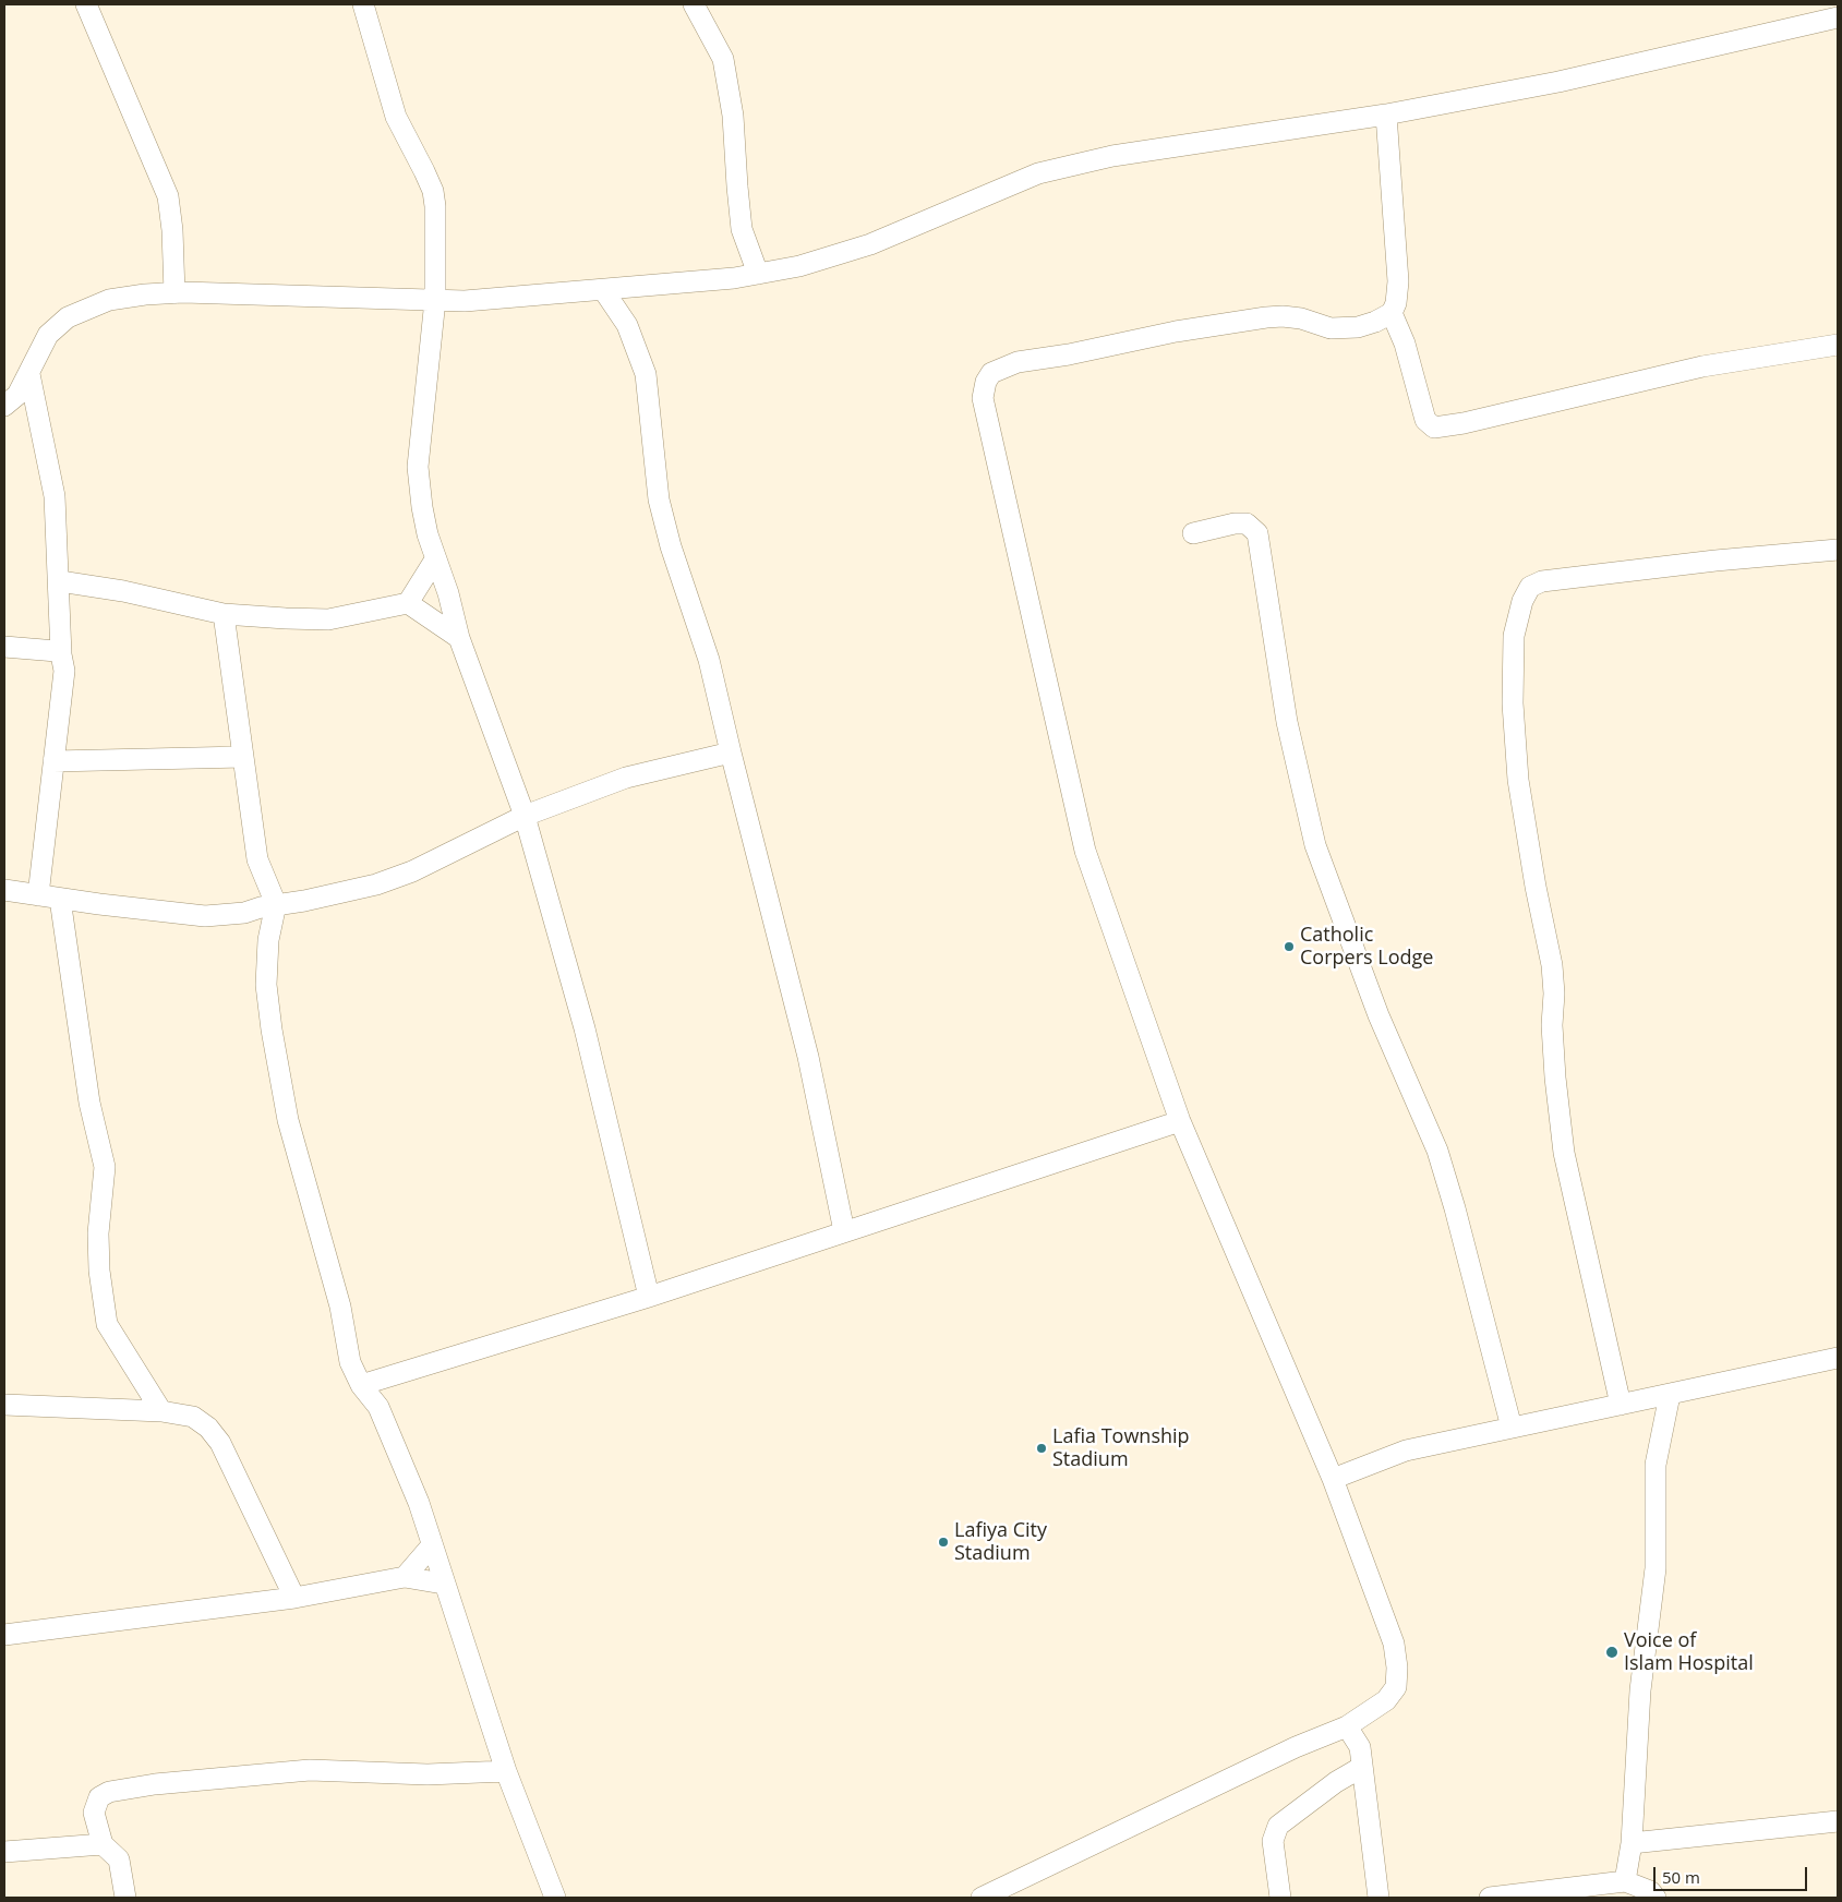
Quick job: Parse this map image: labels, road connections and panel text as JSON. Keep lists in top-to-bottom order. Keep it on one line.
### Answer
{"places":["Catholic Corpers Lodge","Lafia Township Stadium","Lafiya City Stadium","Voice of Islam Hospital"],"scale_bar":"50 m"}
